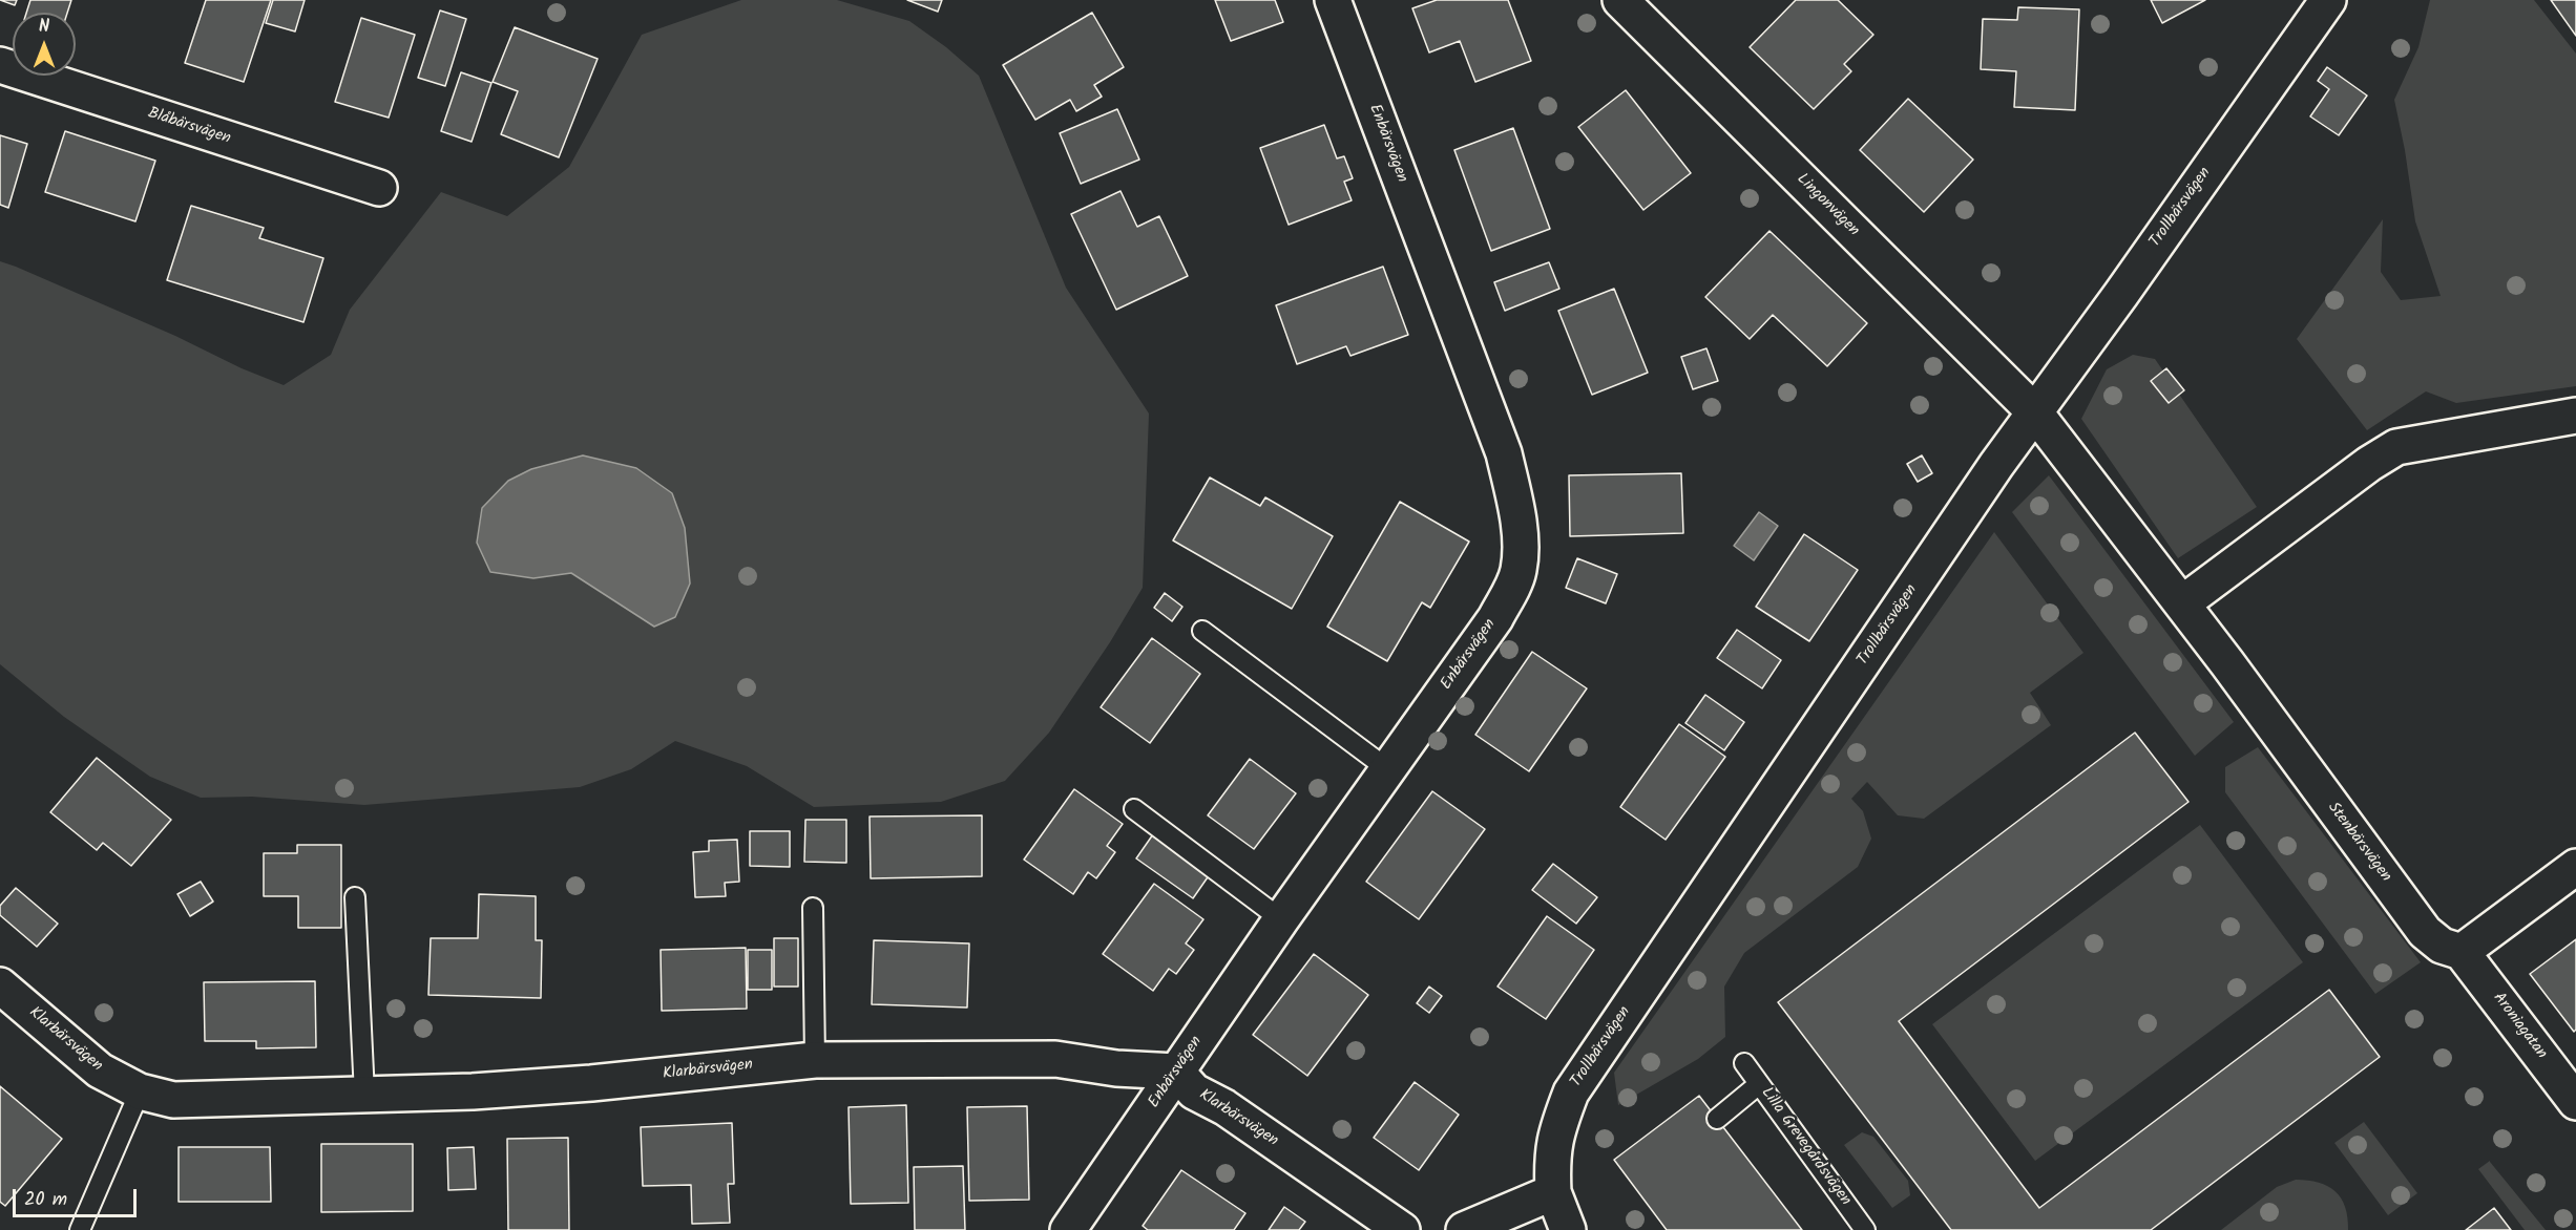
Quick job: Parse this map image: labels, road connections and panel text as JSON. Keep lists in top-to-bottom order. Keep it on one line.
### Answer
{"streets":{"street":["Blåbärsvägen","Enbärsvägen","Lingonvägen","Trollbärsvägen","Stenbärsvägen","Aroniagatan","Klarbärsvägen"],"lane":["Lilla Grevegårdsvägen"]},"crossings":[["Enbärsvägen","Klarbärsvägen"],["Lingonvägen","Trollbärsvägen"],["Lingonvägen","Stenbärsvägen"],["Trollbärsvägen","Stenbärsvägen"],["Stenbärsvägen","Aroniagatan"]],"scale_bar":"20 m","north":"top"}
